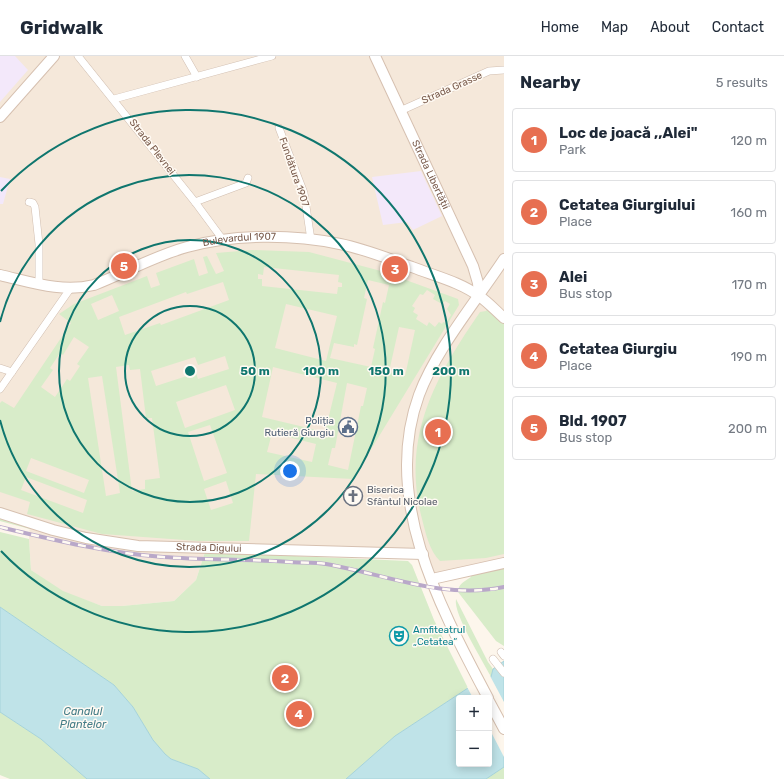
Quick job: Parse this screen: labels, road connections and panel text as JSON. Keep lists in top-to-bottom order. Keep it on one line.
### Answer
{"streets":{"main road":["Strada Libertății","Bulevardul 1907","Strada Digului"],"street":["Strada Grasse","Strada Plevnei","Fundătura 1907"]},"crossings":[["Strada Grasse","Strada Libertății"],["Strada Plevnei","Bulevardul 1907"],["Fundătura 1907","Bulevardul 1907"],["Strada Libertății","Bulevardul 1907"]],"water":["Canalul Plantelor"],"places":{"public building":["Poliția Rutieră Giurgiu"],"church":["Biserica Sfântul Nicolae"],"theatre":["Amfiteatrul „Cetatea“"]},"page":{"header":"Gridwalk","nav":["Home","Map","About","Contact"],"heading":["Nearby","5 results"],"list":[{"mark":"1","name":"Loc de joacă ,,Alei\"","note":"Park","value":"120 m"},{"mark":"2","name":"Cetatea Giurgiului","note":"Place","value":"160 m"},{"mark":"3","name":"Alei","note":"Bus stop","value":"170 m"},{"mark":"4","name":"Cetatea Giurgiu","note":"Place","value":"190 m"},{"mark":"5","name":"Bld. 1907","note":"Bus stop","value":"200 m"}],"pins":["5","3","1","2","4"],"map_buttons":["+","−"]},"rings":["50 m","100 m","150 m","200 m"]}
